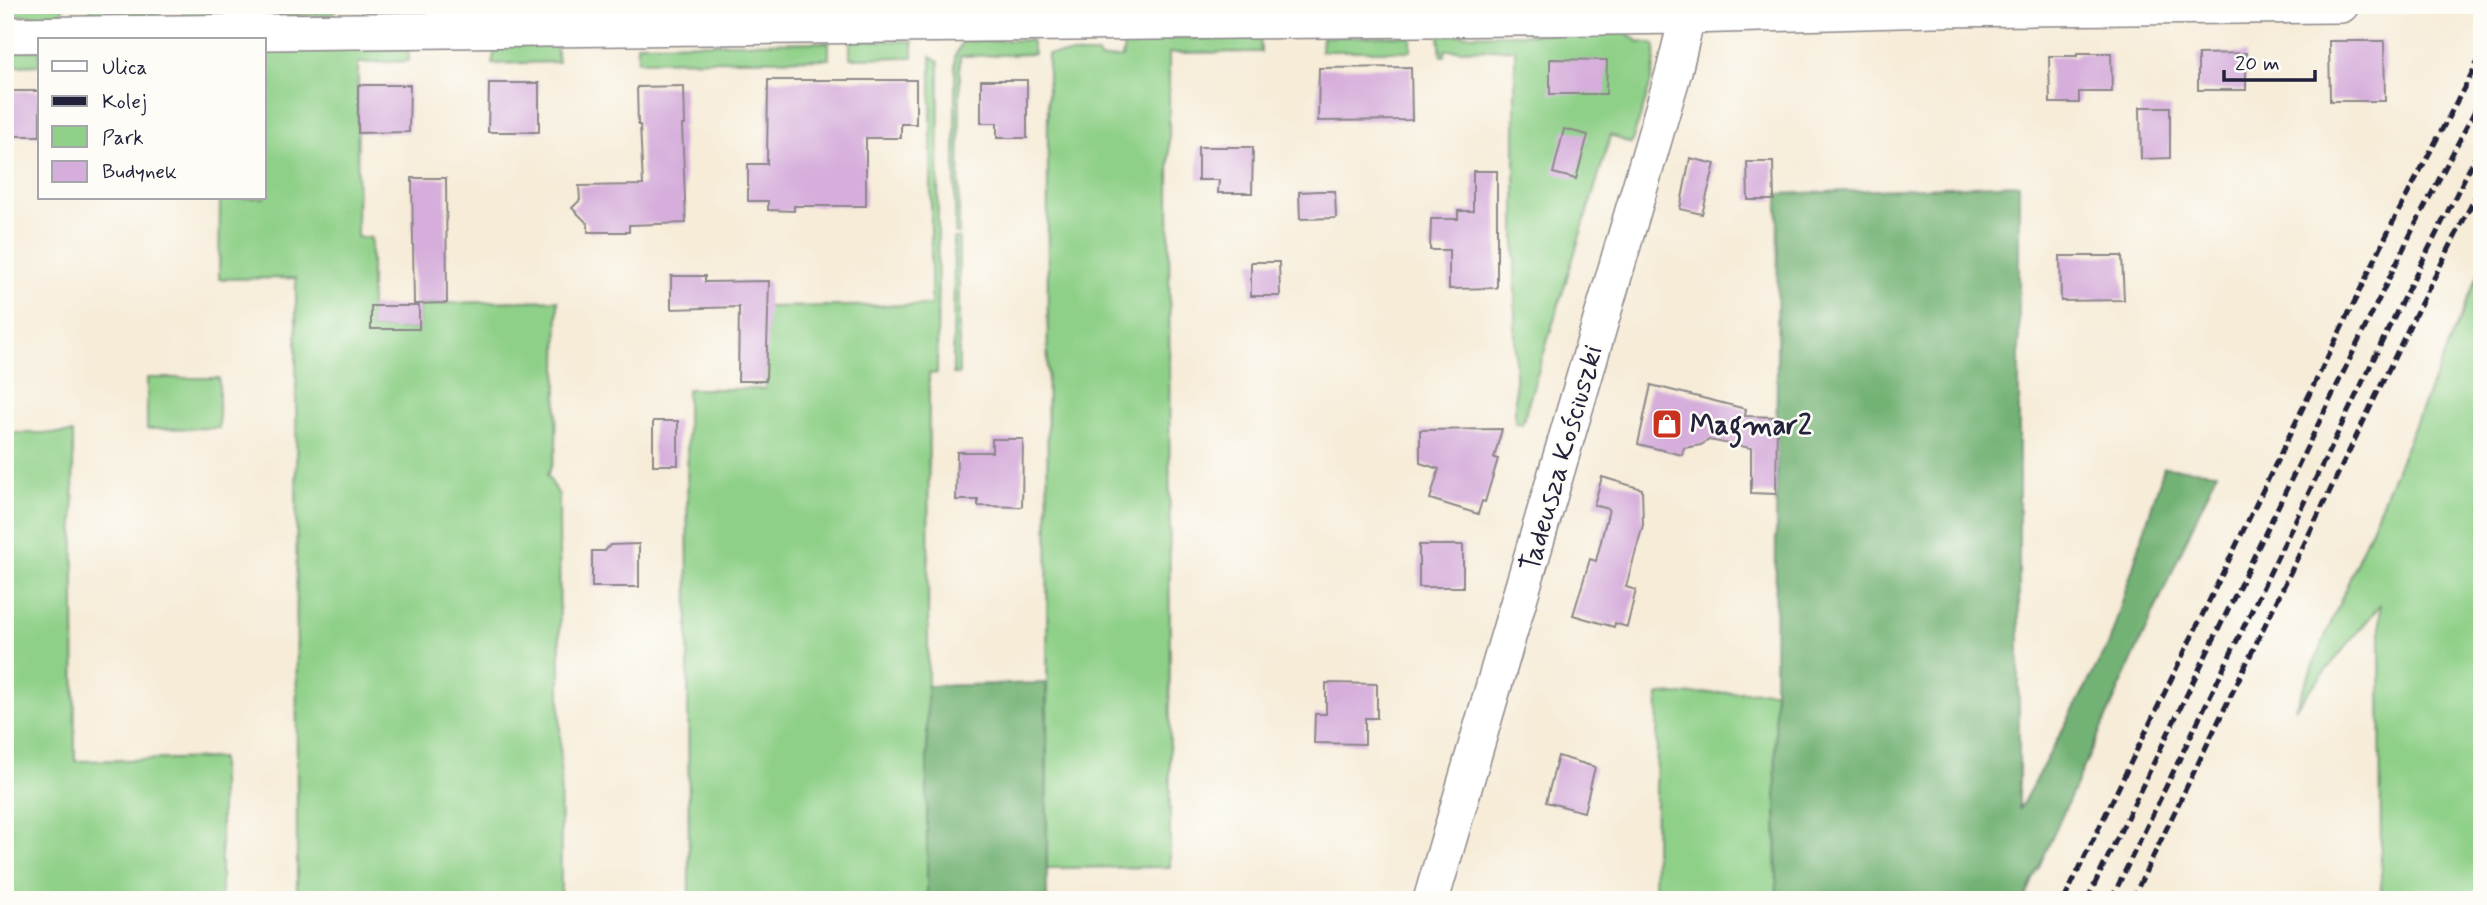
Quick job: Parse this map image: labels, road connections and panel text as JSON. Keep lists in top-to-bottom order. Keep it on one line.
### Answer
{"streets":{"street":["Tadeusza Kościuszki"]},"places":{"shop":["Magmar2"]},"legend":["Ulica","Kolej","Park","Budynek"],"scale_bar":"20 m"}
